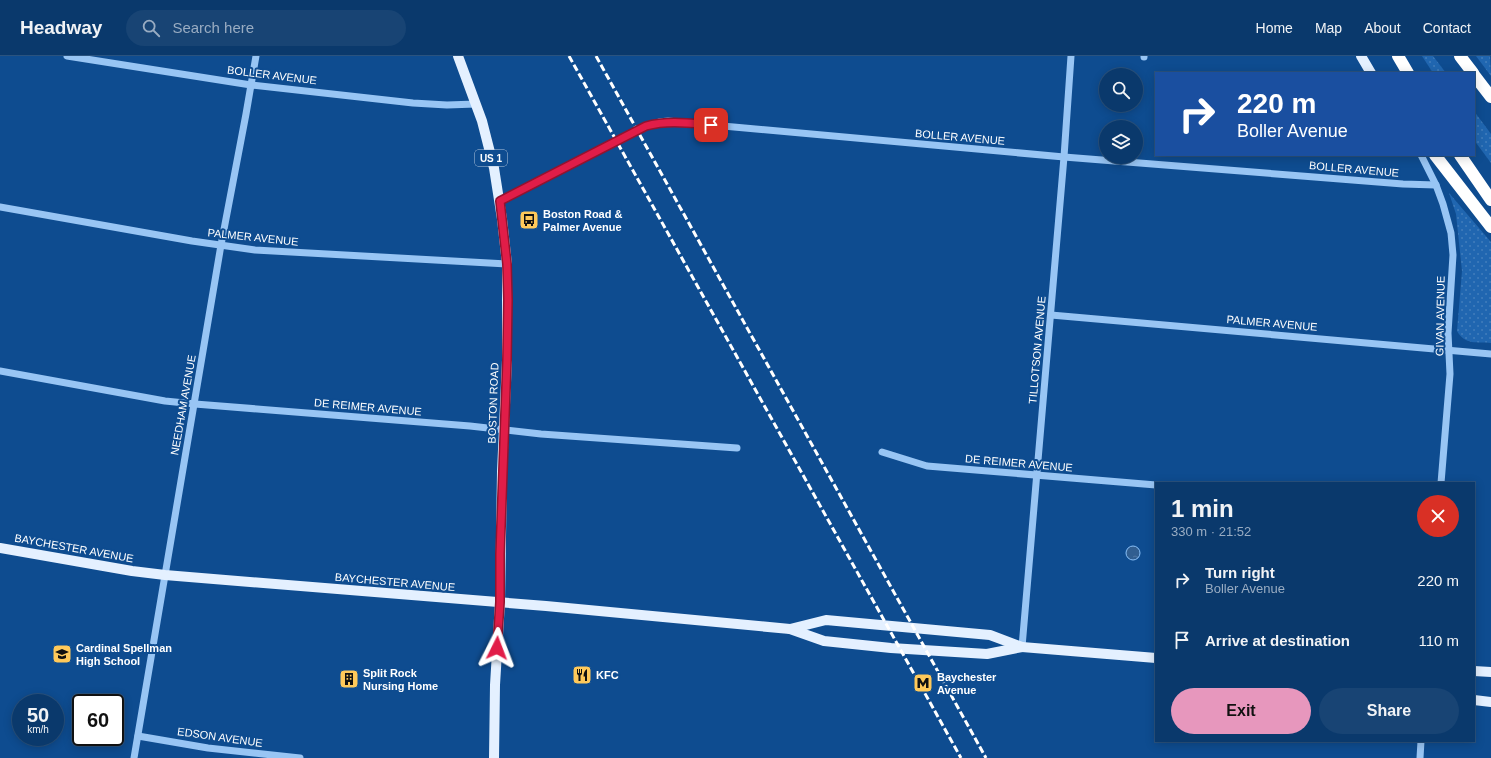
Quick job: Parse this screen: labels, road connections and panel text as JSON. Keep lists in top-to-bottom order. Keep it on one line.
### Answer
{"streets":{"main road":["US 1","BOSTON ROAD","BAYCHESTER AVENUE"],"street":["BOLLER AVENUE","PALMER AVENUE","GIVAN AVENUE","TILLOTSON AVENUE","NEEDHAM AVENUE","DE REIMER AVENUE","EDSON AVENUE"]},"crossings":[["BOLLER AVENUE","GIVAN AVENUE"],["BOLLER AVENUE","TILLOTSON AVENUE"],["BOLLER AVENUE","BOSTON ROAD"],["BOLLER AVENUE","NEEDHAM AVENUE"],["PALMER AVENUE","GIVAN AVENUE"],["PALMER AVENUE","TILLOTSON AVENUE"],["PALMER AVENUE","BOSTON ROAD"],["PALMER AVENUE","NEEDHAM AVENUE"],["TILLOTSON AVENUE","DE REIMER AVENUE"],["TILLOTSON AVENUE","BAYCHESTER AVENUE"],["BOSTON ROAD","DE REIMER AVENUE"],["BOSTON ROAD","BAYCHESTER AVENUE"],["NEEDHAM AVENUE","DE REIMER AVENUE"],["NEEDHAM AVENUE","BAYCHESTER AVENUE"],["NEEDHAM AVENUE","EDSON AVENUE"]],"places":{"bus stop":["Boston Road & Palmer Avenue"],"school or university":["Cardinal Spellman High School"],"restaurant":["KFC"],"building":["Split Rock Nursing Home"],"metro station":["Baychester Avenue"]},"page":{"header":"Headway","search":"Search here","nav":["Home","Map","About","Contact"],"turn":["220 m","Boller Avenue"],"heading":["1 min","330 m · 21:52"],"list":[{"name":"Turn right","note":"Boller Avenue","value":"220 m"},{"name":"Arrive at destination","value":"110 m"}],"buttons":["Exit","Share"],"speed":"50 km/h","limit":"60"}}
